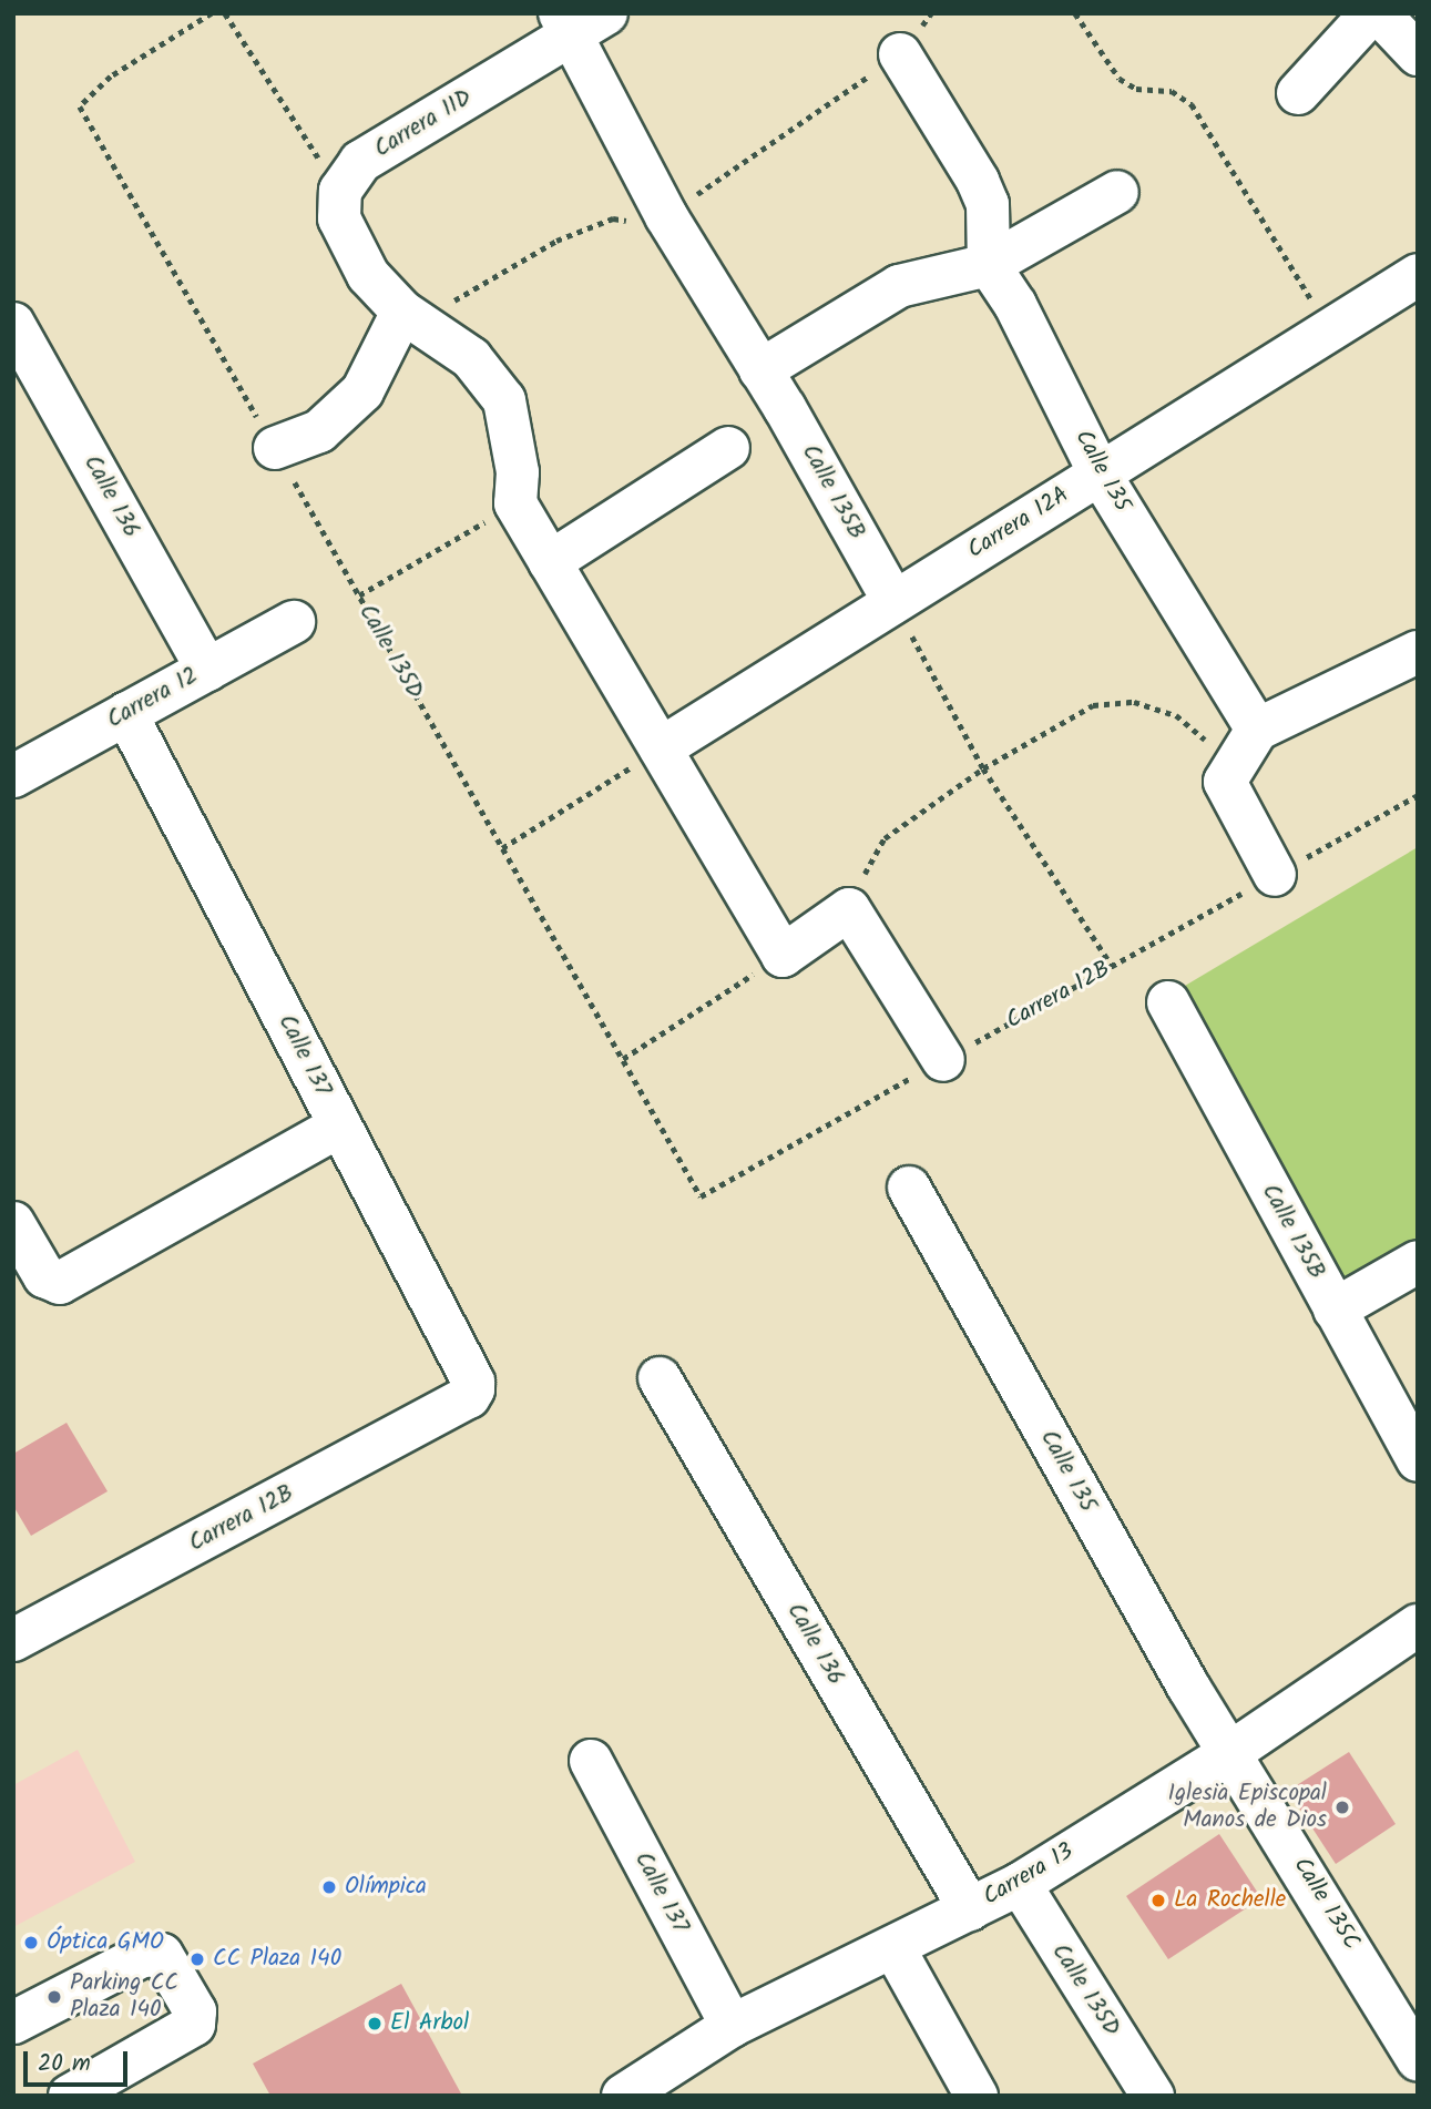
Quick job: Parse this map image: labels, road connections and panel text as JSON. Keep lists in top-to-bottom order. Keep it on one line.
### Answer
{"streets":{"street":["Carrera 11D","Calle 135","Calle 135B","Calle 136","Carrera 12A","Calle 135D","Carrera 12","Carrera 12B","Calle 137","Carrera 13","Calle 135C"]},"crossings":[["Carrera 11D","Calle 135B"],["Calle 135","Carrera 12A"],["Calle 135","Carrera 13"],["Calle 135","Calle 135C"],["Calle 135B","Carrera 12A"],["Calle 136","Carrera 12"],["Calle 136","Carrera 13"],["Calle 135D","Carrera 12B"],["Calle 135D","Carrera 13"],["Carrera 12","Calle 137"],["Carrera 12B","Calle 137"],["Calle 137","Carrera 13"],["Carrera 13","Calle 135C"]],"places":["Iglesia Episcopal Manos de Dios","Olímpica","La Rochelle","Óptica GMO","CC Plaza 140","Parking CC Plaza 140","El Arbol"],"scale_bar":"20 m"}
